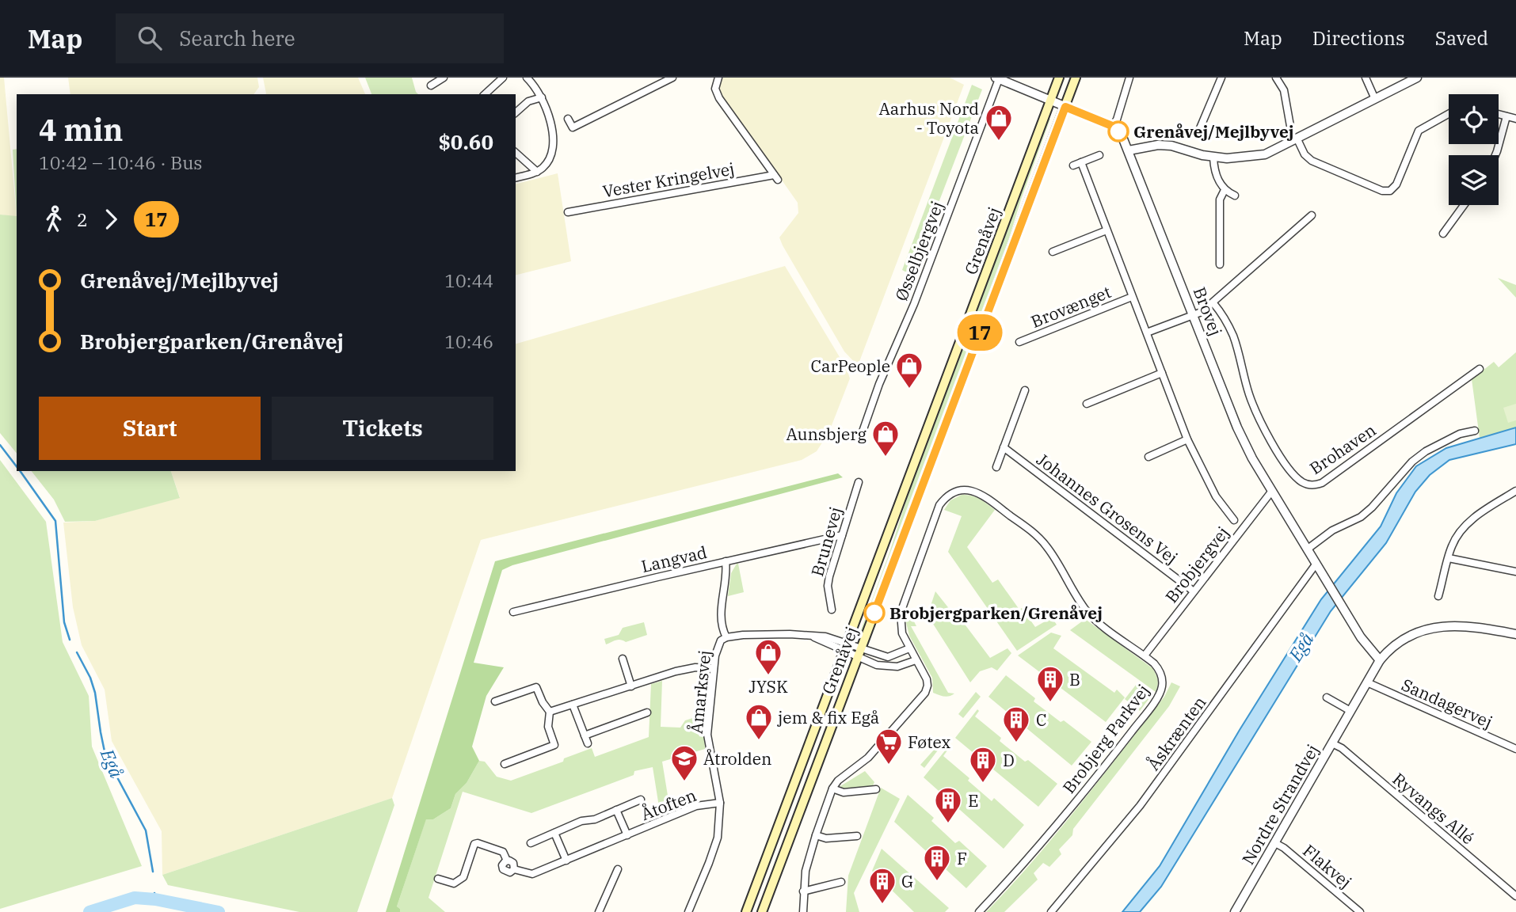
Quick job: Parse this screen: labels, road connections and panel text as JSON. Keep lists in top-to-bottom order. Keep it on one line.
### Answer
{"streets":{"main road":["Grenåvej"],"street":["Vester Kringelvej","Øsselbjergvej","Brovænget","Brovej","Brohaven","Johannes Grosens Vej","Brunevej","Langvad","Brobjergvej","Åmarksvej","Sandagervej","Åskrænten","Brobjerg Parkvej","Åtoften","Nordre Strandvej","Ryvangs Allé","Flakvej"]},"crossings":[["Grenåvej","Åmarksvej"],["Brovej","Brobjergvej"],["Brovej","Åskrænten"],["Brovej","Nordre Strandvej"],["Johannes Grosens Vej","Brobjergvej"],["Brunevej","Langvad"],["Langvad","Åmarksvej"],["Brobjergvej","Brobjerg Parkvej"],["Åmarksvej","Åtoften"],["Sandagervej","Nordre Strandvej"],["Nordre Strandvej","Ryvangs Allé"],["Nordre Strandvej","Flakvej"]],"water":["Egå"],"places":{"other":["Grenåvej/Mejlbyvej","Brobjergparken/Grenåvej"],"shop":["Aarhus Nord - Toyota","CarPeople","Aunsbjerg","JYSK","jem & fix Egå"],"building":["B","C","D","E","F","G"],"supermarket":["Føtex"],"school or university":["Åtrolden"]},"lines":["bus line 17"],"page":{"header":"Map","search":"Search here","nav":["Map","Directions","Saved"],"on_map":"17","heading":["4 min","10:42 – 10:46 · Bus","$0.60"],"legs":["2","17"],"list":[{"name":"Grenåvej/Mejlbyvej","value":"10:44"},{"name":"Brobjergparken/Grenåvej","value":"10:46"}],"buttons":["Start","Tickets"]}}
